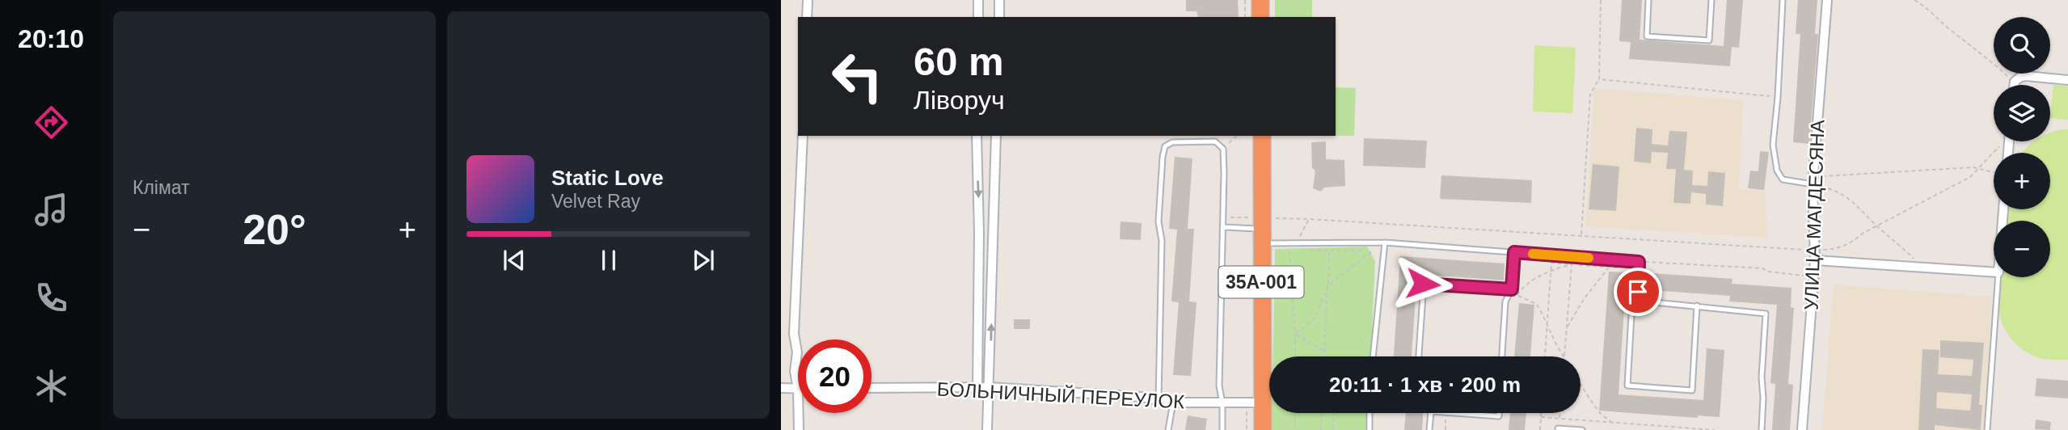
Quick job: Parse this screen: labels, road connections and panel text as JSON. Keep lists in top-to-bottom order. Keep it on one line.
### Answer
{"streets":{"highway":["35А-001"],"street":["УЛИЦА МАГДЕСЯНА","БОЛЬНИЧНЫЙ ПЕРЕУЛОК"]},"crossings":[["35А-001","БОЛЬНИЧНЫЙ ПЕРЕУЛОК"]],"page":{"tabs":"20:10","tile":"Клімат","map_buttons":["+","−"],"turn":["60 m","Ліворуч"],"song":["Static Love","Velvet Ray"],"heat":["−","20°","+"],"limit":"20","trip":"20:11 · 1 хв · 200 m"}}
